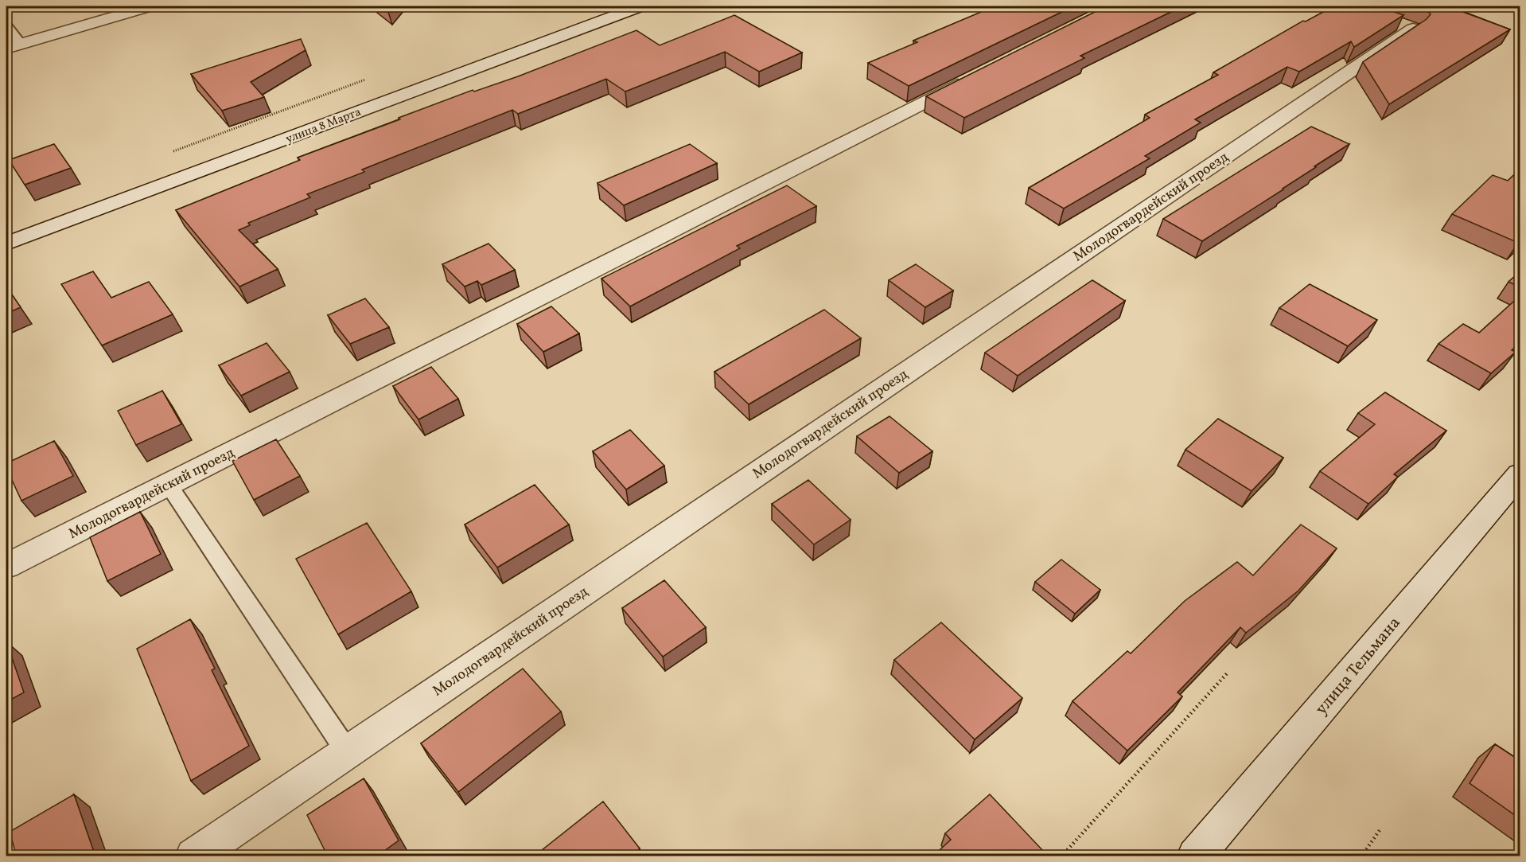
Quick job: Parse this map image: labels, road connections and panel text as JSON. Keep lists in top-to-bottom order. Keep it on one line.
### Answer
{"streets":{"street":["улица 8 Марта","Молодогвардейский проезд","улица Тельмана"]}}
